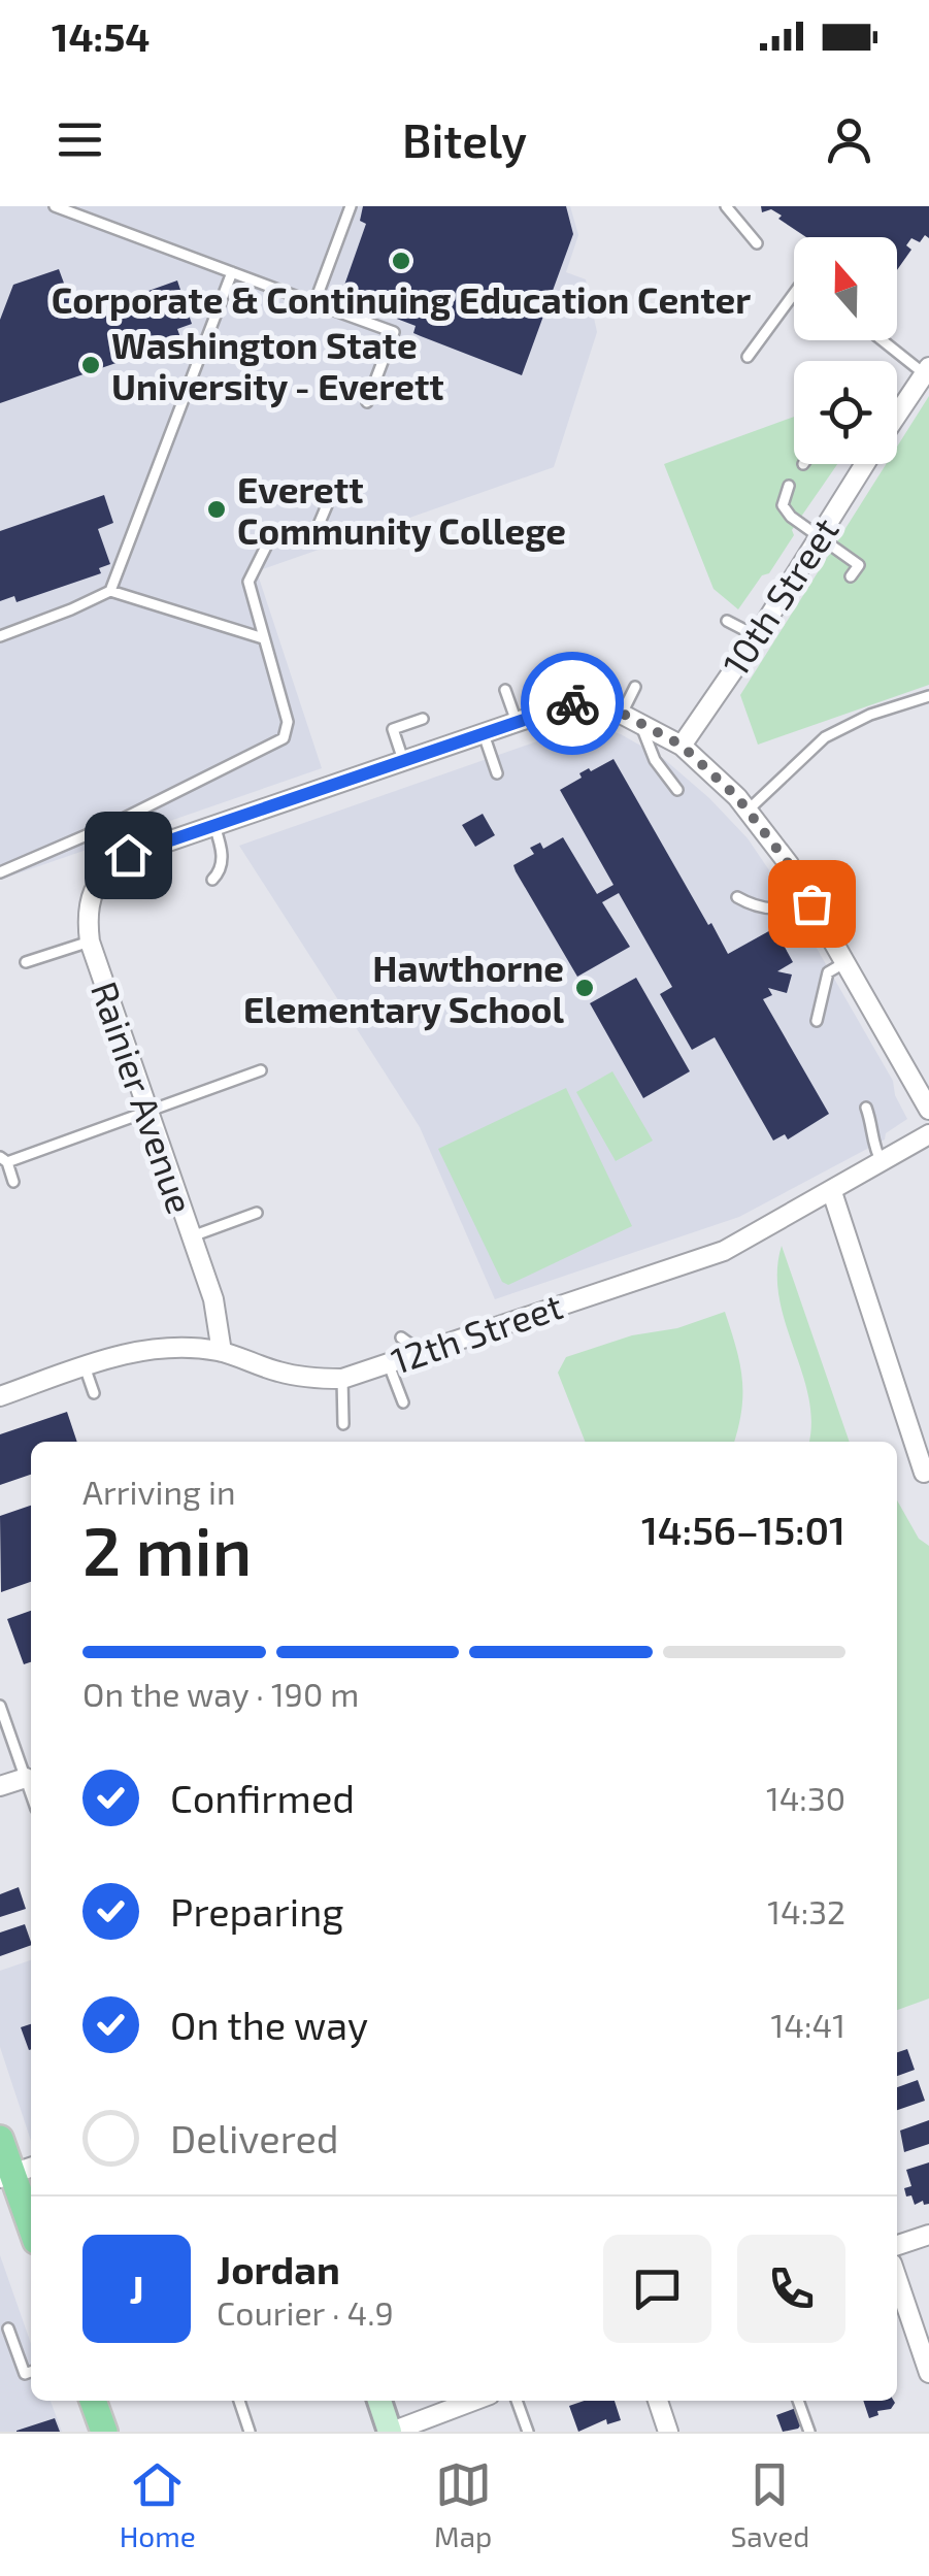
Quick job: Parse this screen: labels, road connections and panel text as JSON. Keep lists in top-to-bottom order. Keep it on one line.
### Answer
{"streets":{"street":["10th Street","Rainier Avenue","12th Street"]},"crossings":[["Rainier Avenue","12th Street"]],"places":["Corporate & Continuing Education Center","Washington State University - Everett","Everett Community College","Hawthorne Elementary School"],"north":"top","page":{"status":"14:54","header":"Bitely","heading":["2 min","Arriving in","14:56–15:01"],"panel":["Jordan","Courier · 4.9"],"bar":"On the way · 190 m","list":[["Confirmed","14:30"],["Preparing","14:32"],["On the way","14:41"],"Delivered"],"round":"J","tabs":["Home","Map","Saved"]}}
